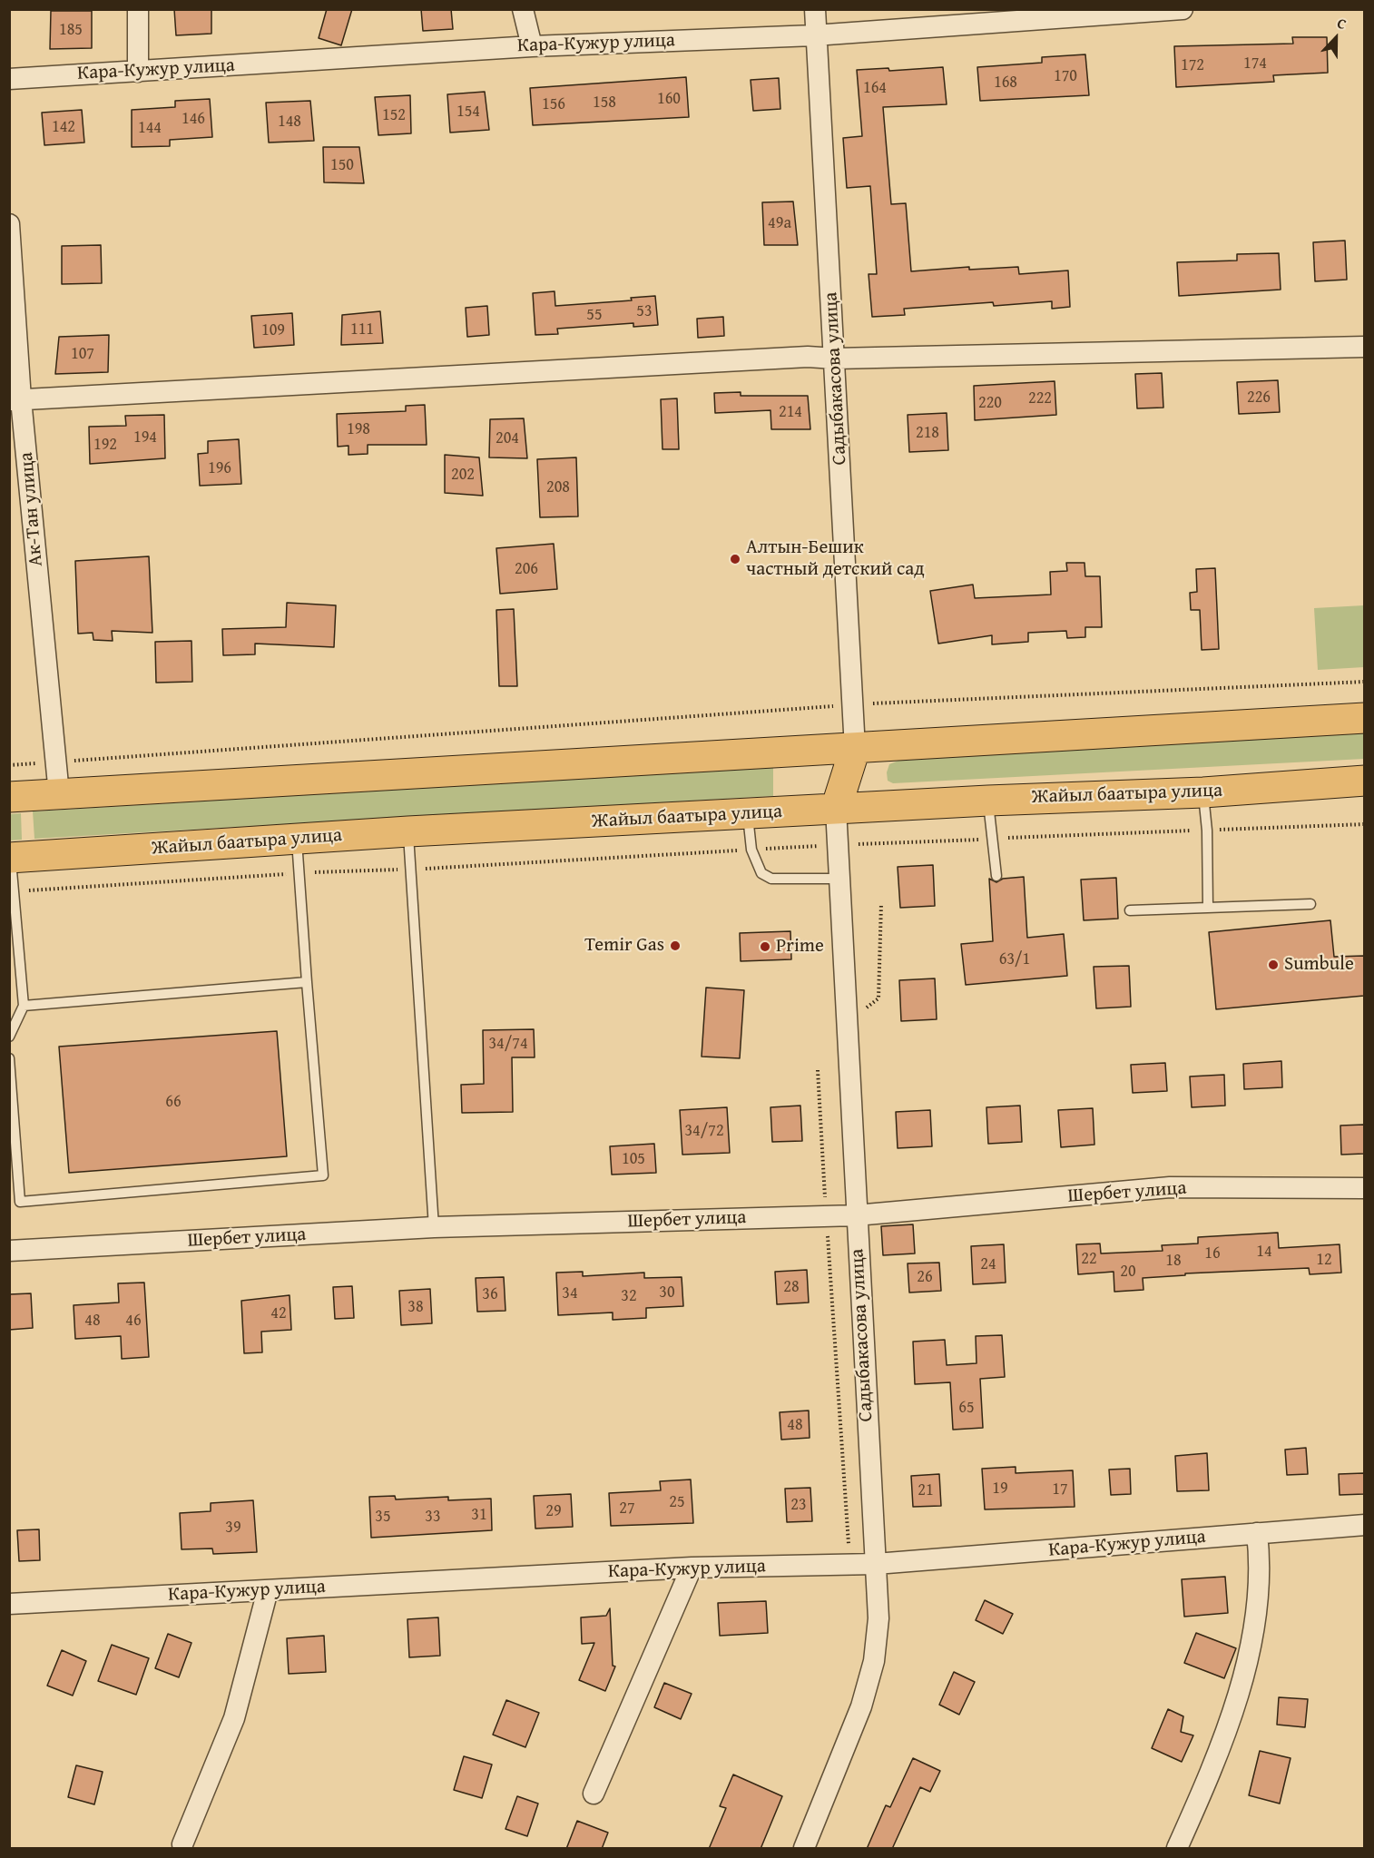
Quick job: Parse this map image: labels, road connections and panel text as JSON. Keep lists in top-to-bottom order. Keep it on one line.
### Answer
{"streets":{"main road":["Жайыл баатыра улица"],"street":["Кара-Кужур улица","Садыбакасова улица","Ак-Тан улица","Шербет улица"]},"crossings":[["Кара-Кужур улица","Садыбакасова улица"],["Садыбакасова улица","Жайыл баатыра улица"],["Садыбакасова улица","Шербет улица"]],"places":["Алтын-Бешик частный детский сад","Temir Gas","Prime","Sumbule"],"house_numbers":["185","174","172","170","168","164","160","158","156","154","152","146","148","142","144","150","49а","53","55","111","109","107","226","222","220","214","198","218","194","204","192","196","202","208","206","63/1","34/74","66","34/72","105","14","16","22","12","18","24","20","26","28","30","34","36","32","38","42","48","46","65","48","19","17","21","25","23","27","29","31","35","33","39"],"north":"top"}
